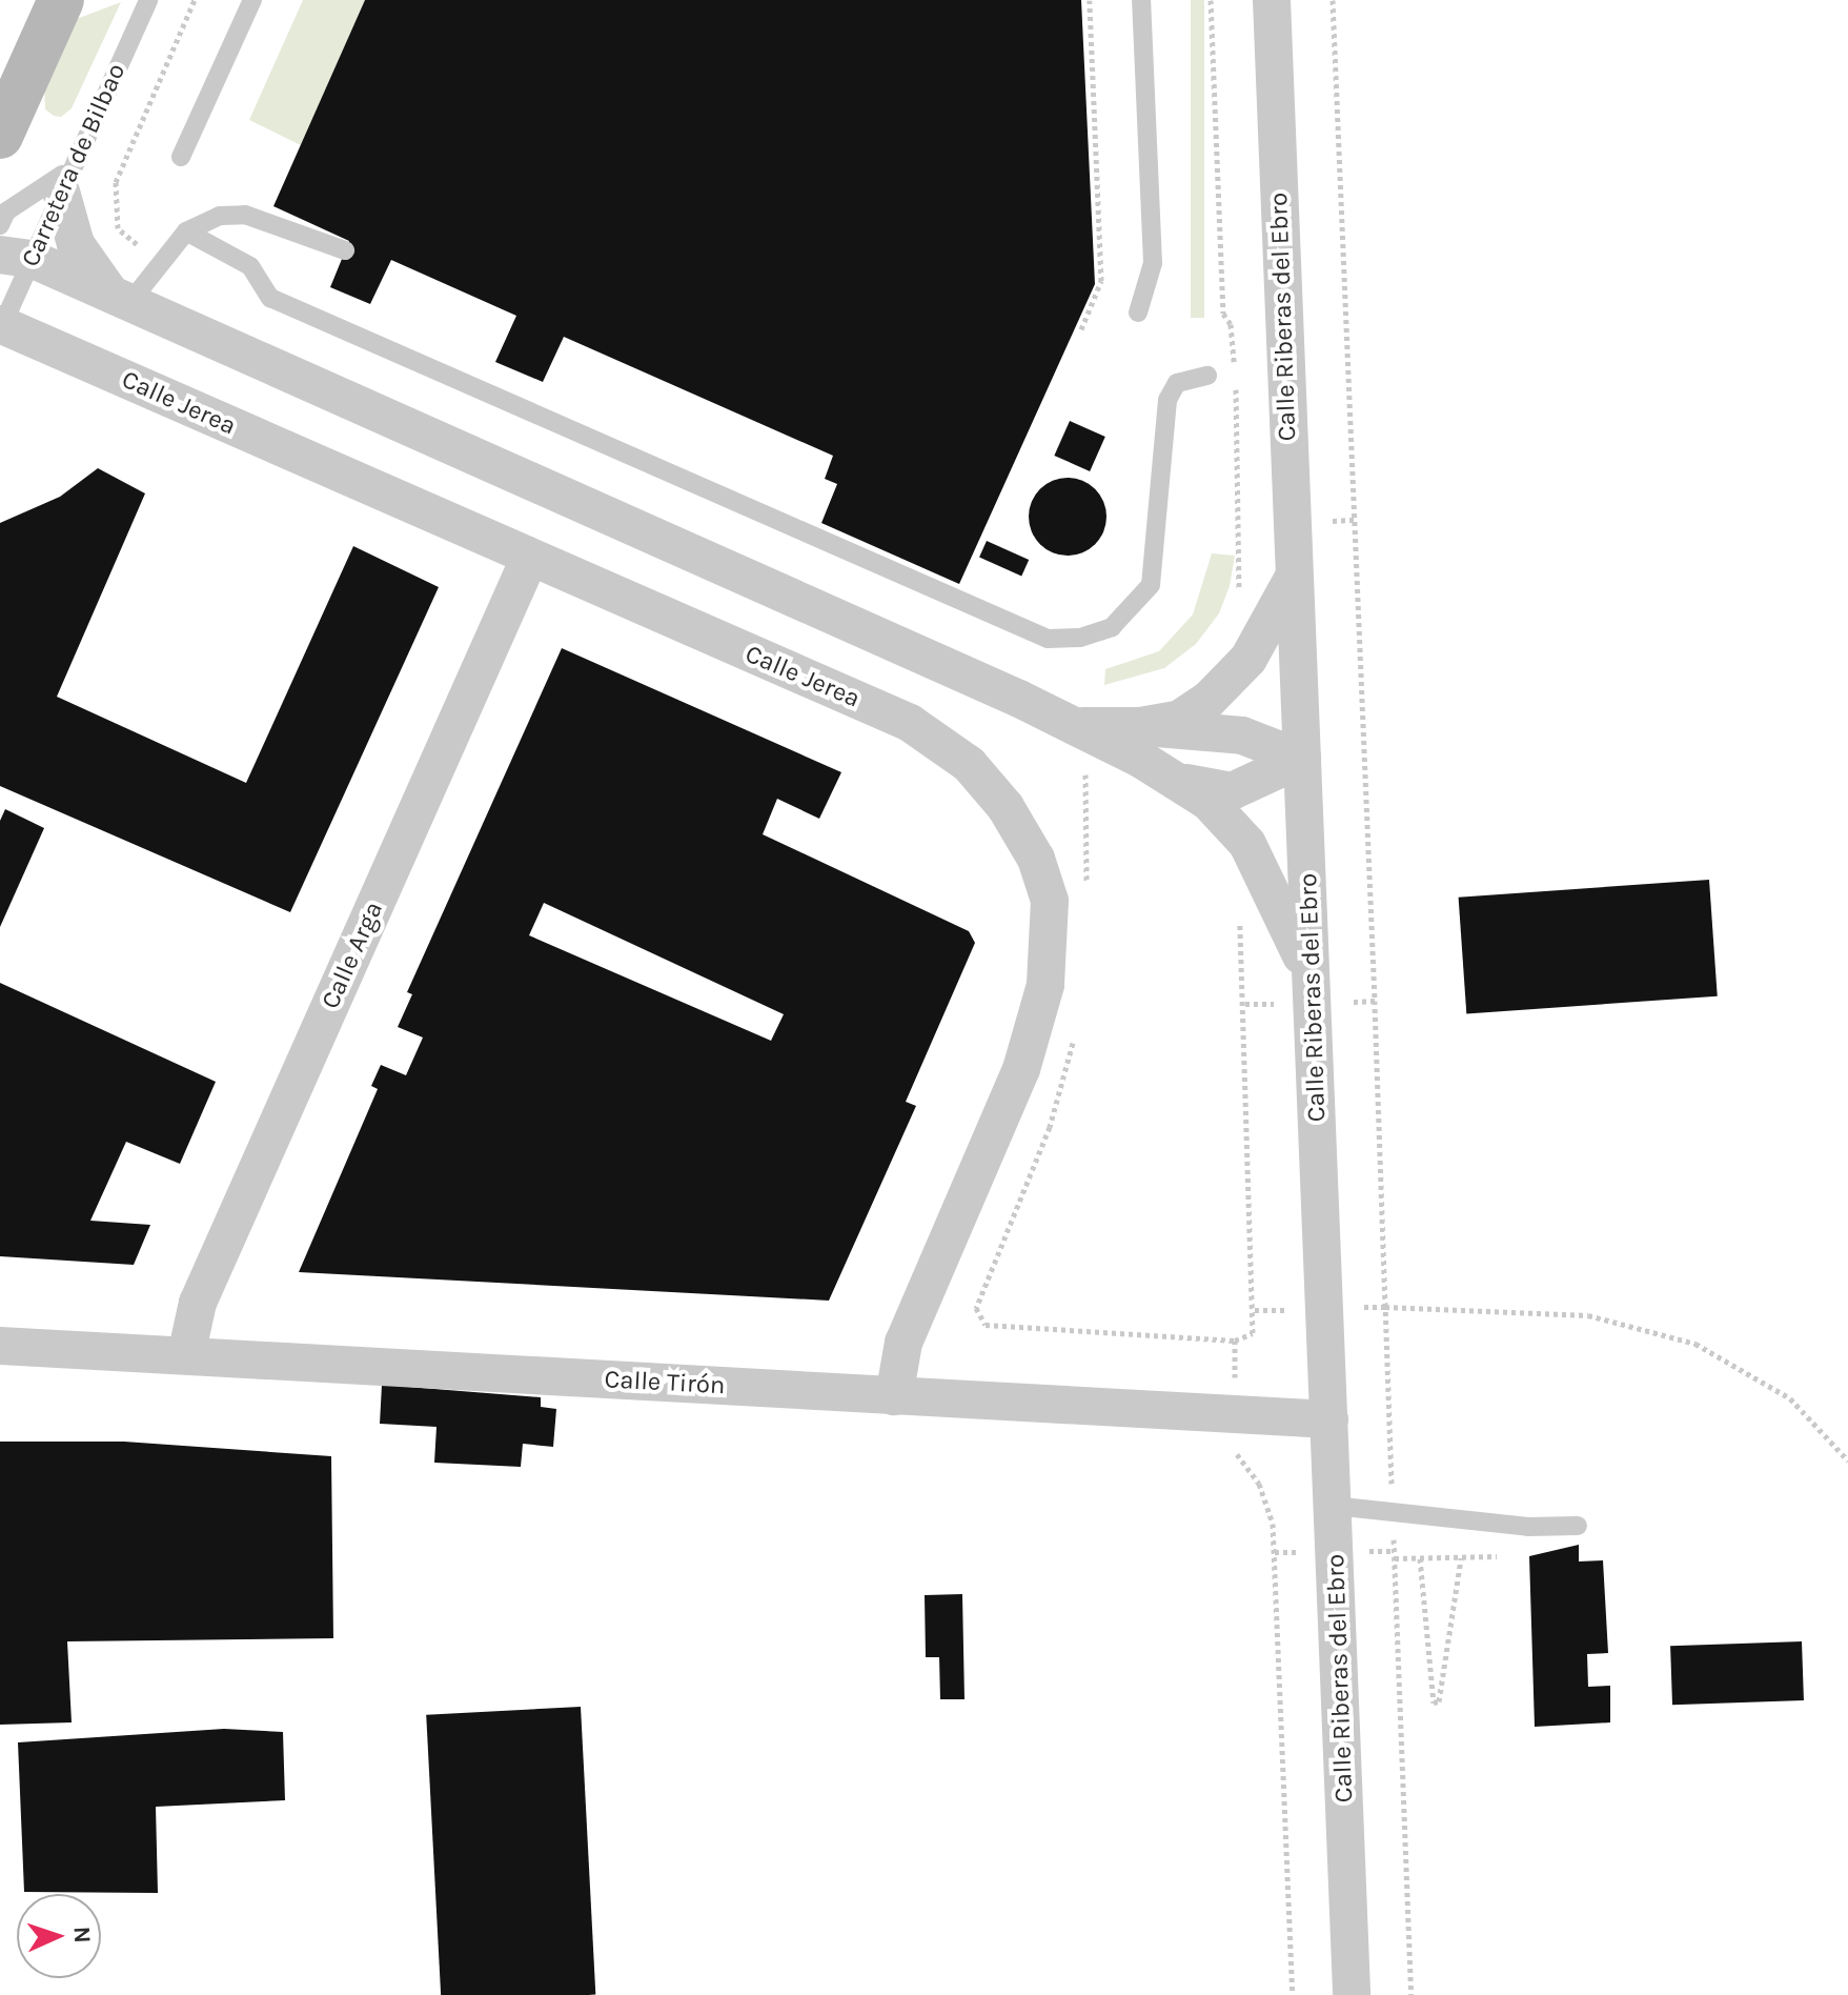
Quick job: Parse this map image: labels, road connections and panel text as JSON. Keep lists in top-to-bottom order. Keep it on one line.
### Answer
{"streets":{"street":["Calle Riberas del Ebro","Calle Jerea","Calle Arga","Calle Tirón"],"lane":["Carretera de Bilbao"]},"crossings":[["Carretera de Bilbao","Calle Jerea"],["Calle Riberas del Ebro","Calle Tirón"],["Calle Jerea","Calle Arga"],["Calle Jerea","Calle Tirón"],["Calle Arga","Calle Tirón"]],"north":"right"}
